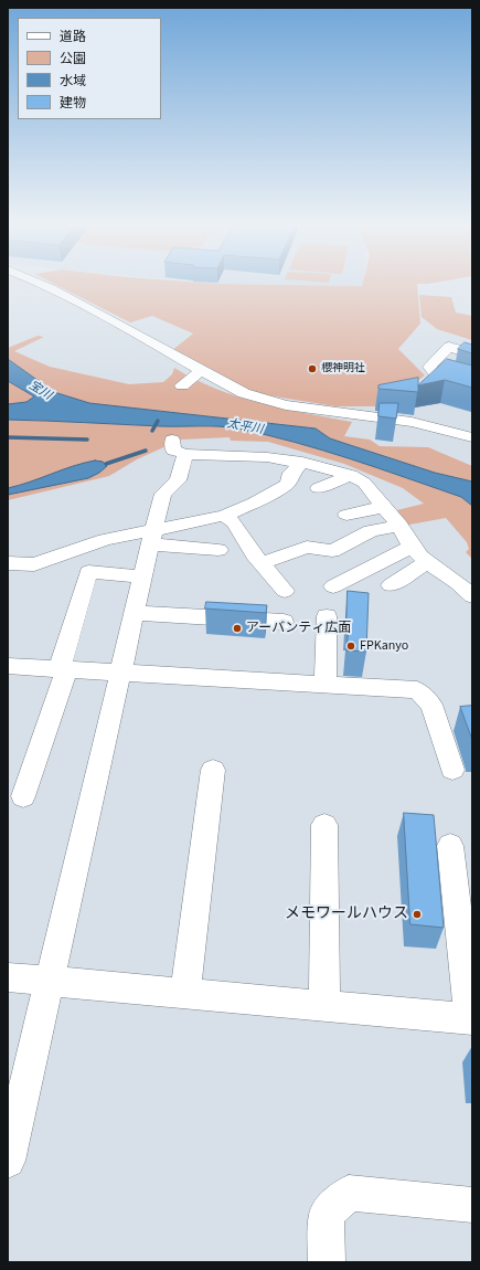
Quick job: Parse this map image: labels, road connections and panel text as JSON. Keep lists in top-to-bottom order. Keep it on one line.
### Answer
{"water":["宝川","太平川"],"places":["櫻神明社","アーバンティ広面","FPKanyo","メモワールハウス"],"legend":["道路","公園","水域","建物"]}
